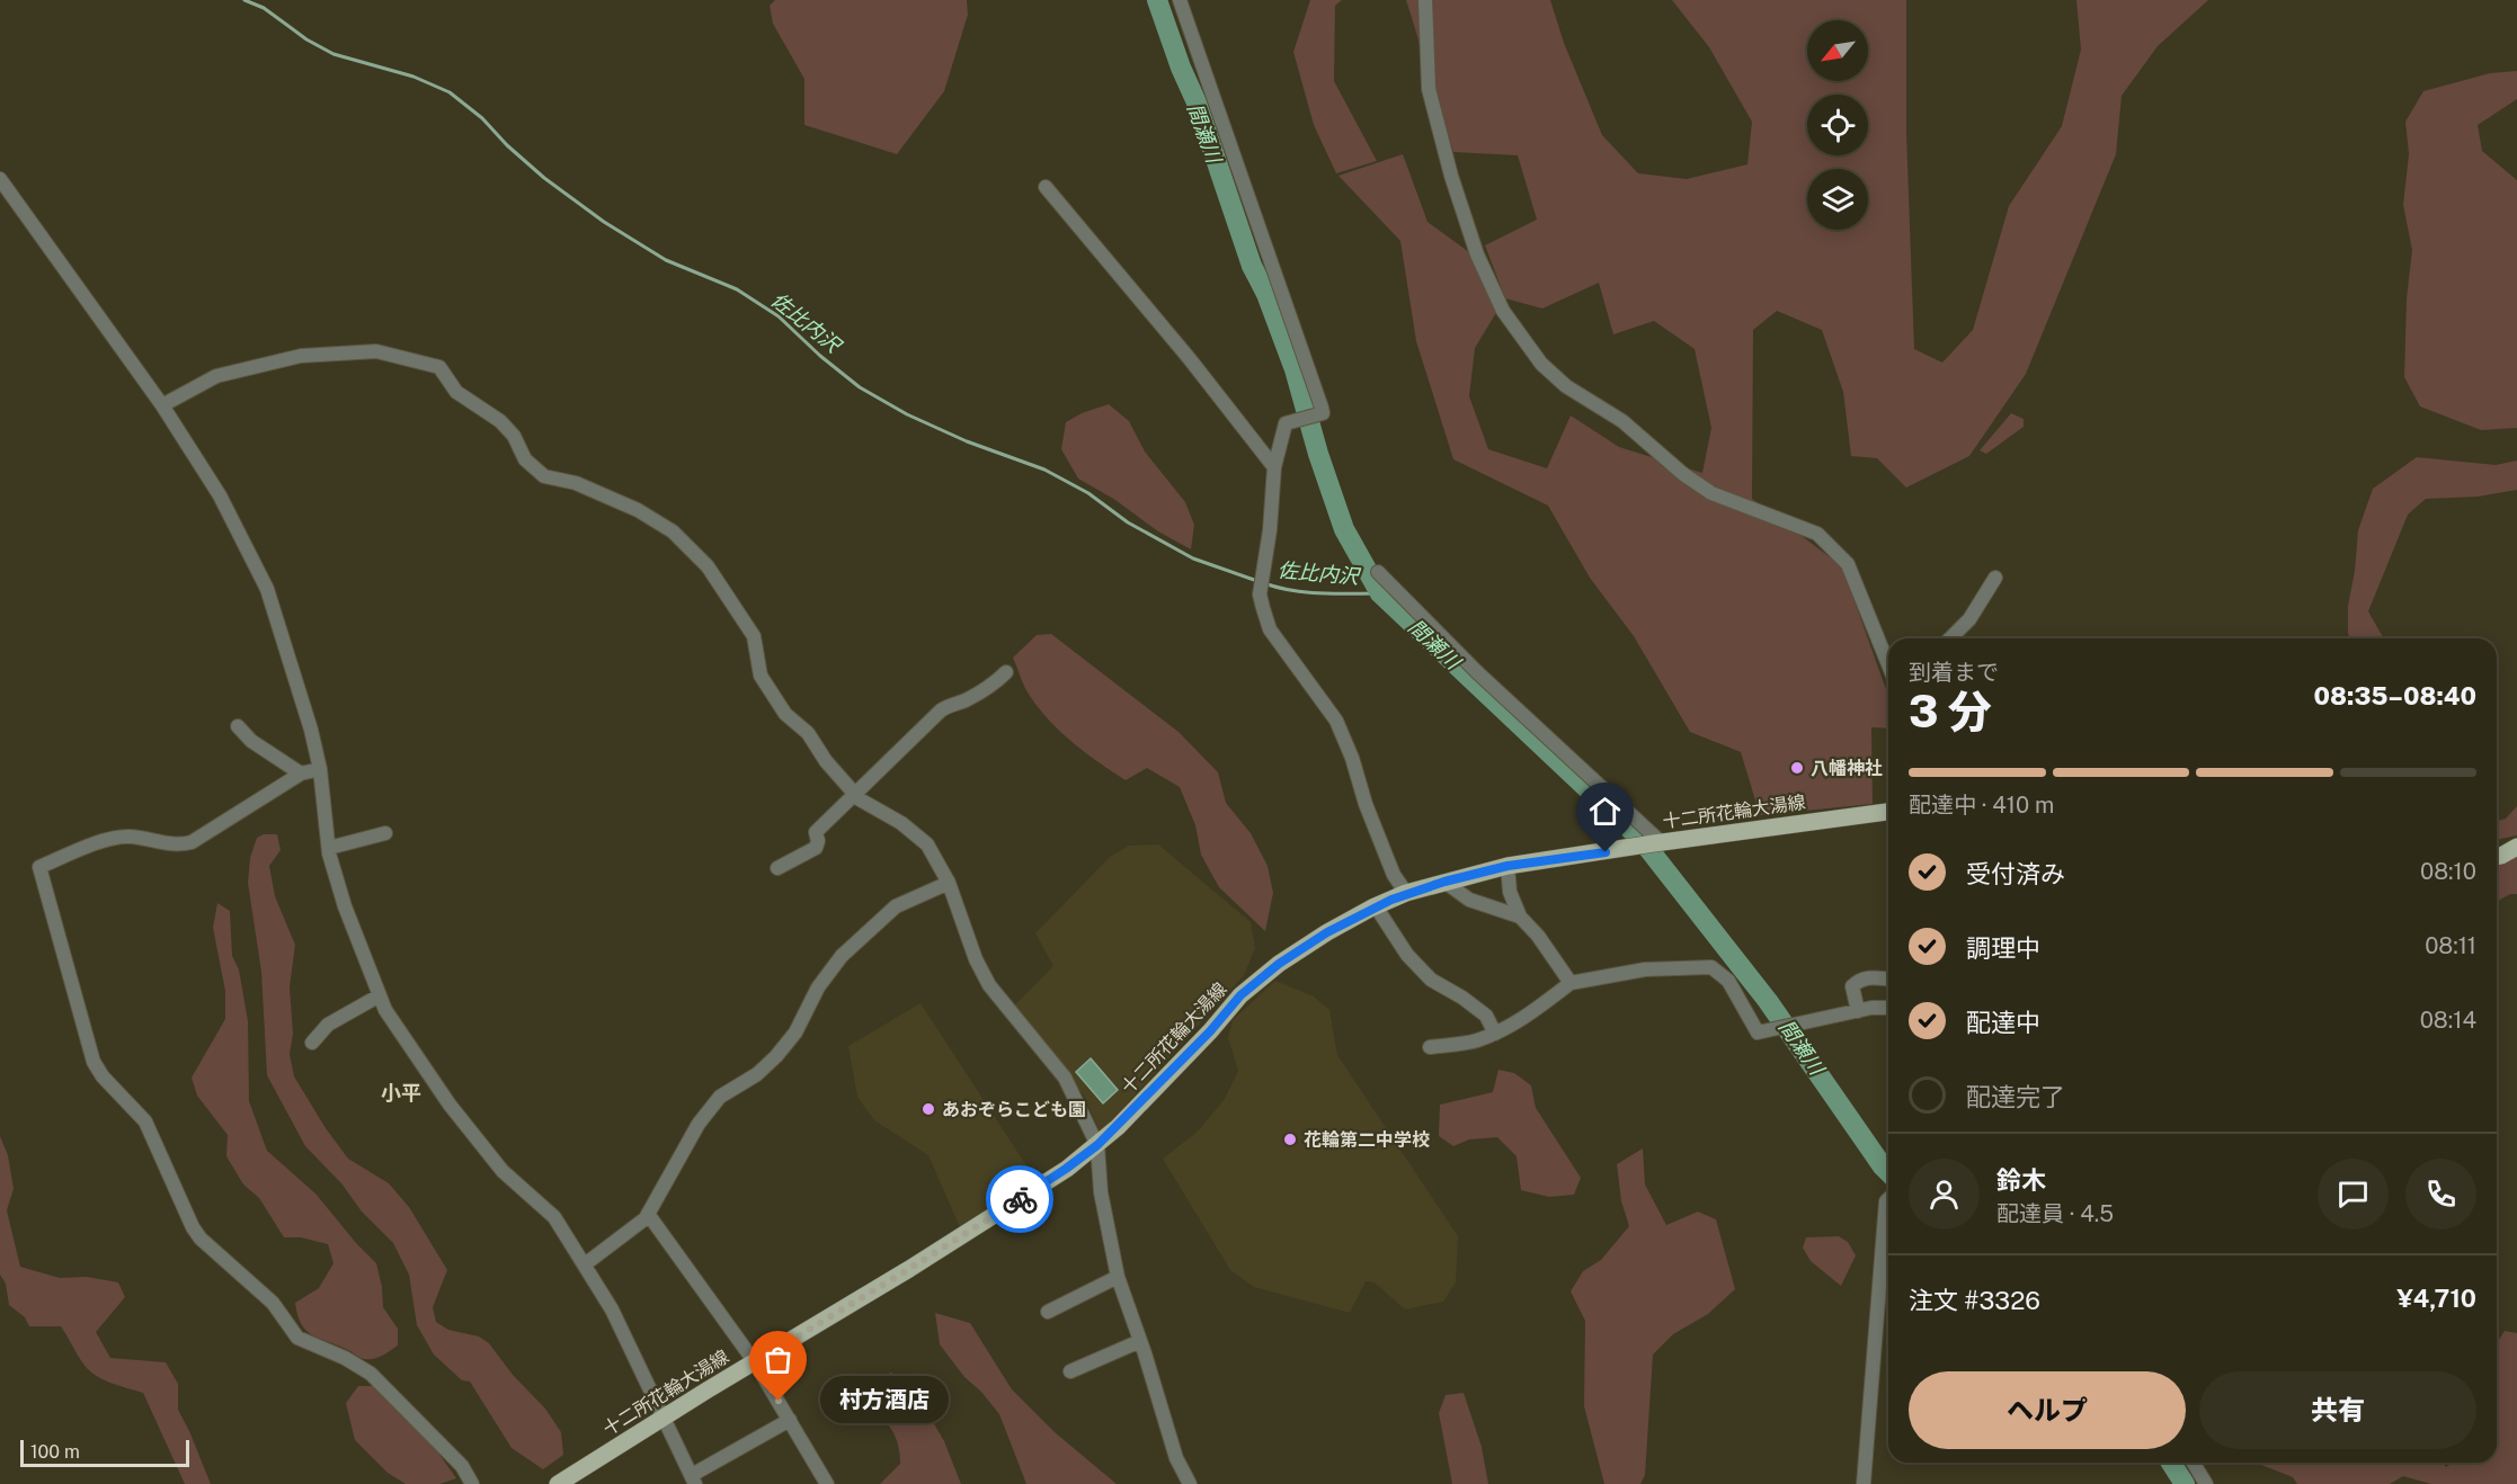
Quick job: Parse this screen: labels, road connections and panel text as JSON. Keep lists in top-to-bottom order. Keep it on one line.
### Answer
{"streets":{"main road":["十二所花輪大湯線"]},"districts":["小平"],"water":["間瀬川","佐比内沢"],"places":["八幡神社","あおぞらこども園","花輪第二中学校","村方酒店"],"scale_bar":"100 m","north":"bottom left","page":{"heading":["3 分","到着まで","08:35–08:40"],"panel":["鈴木","配達員 · 4.5","注文 #3326","¥4,710"],"bar":"配達中 · 410 m","list":[["受付済み","08:10"],["調理中","08:11"],["配達中","08:14"],"配達完了"],"buttons":["ヘルプ","共有"],"bubble":"村方酒店","scale":"100 m"}}
